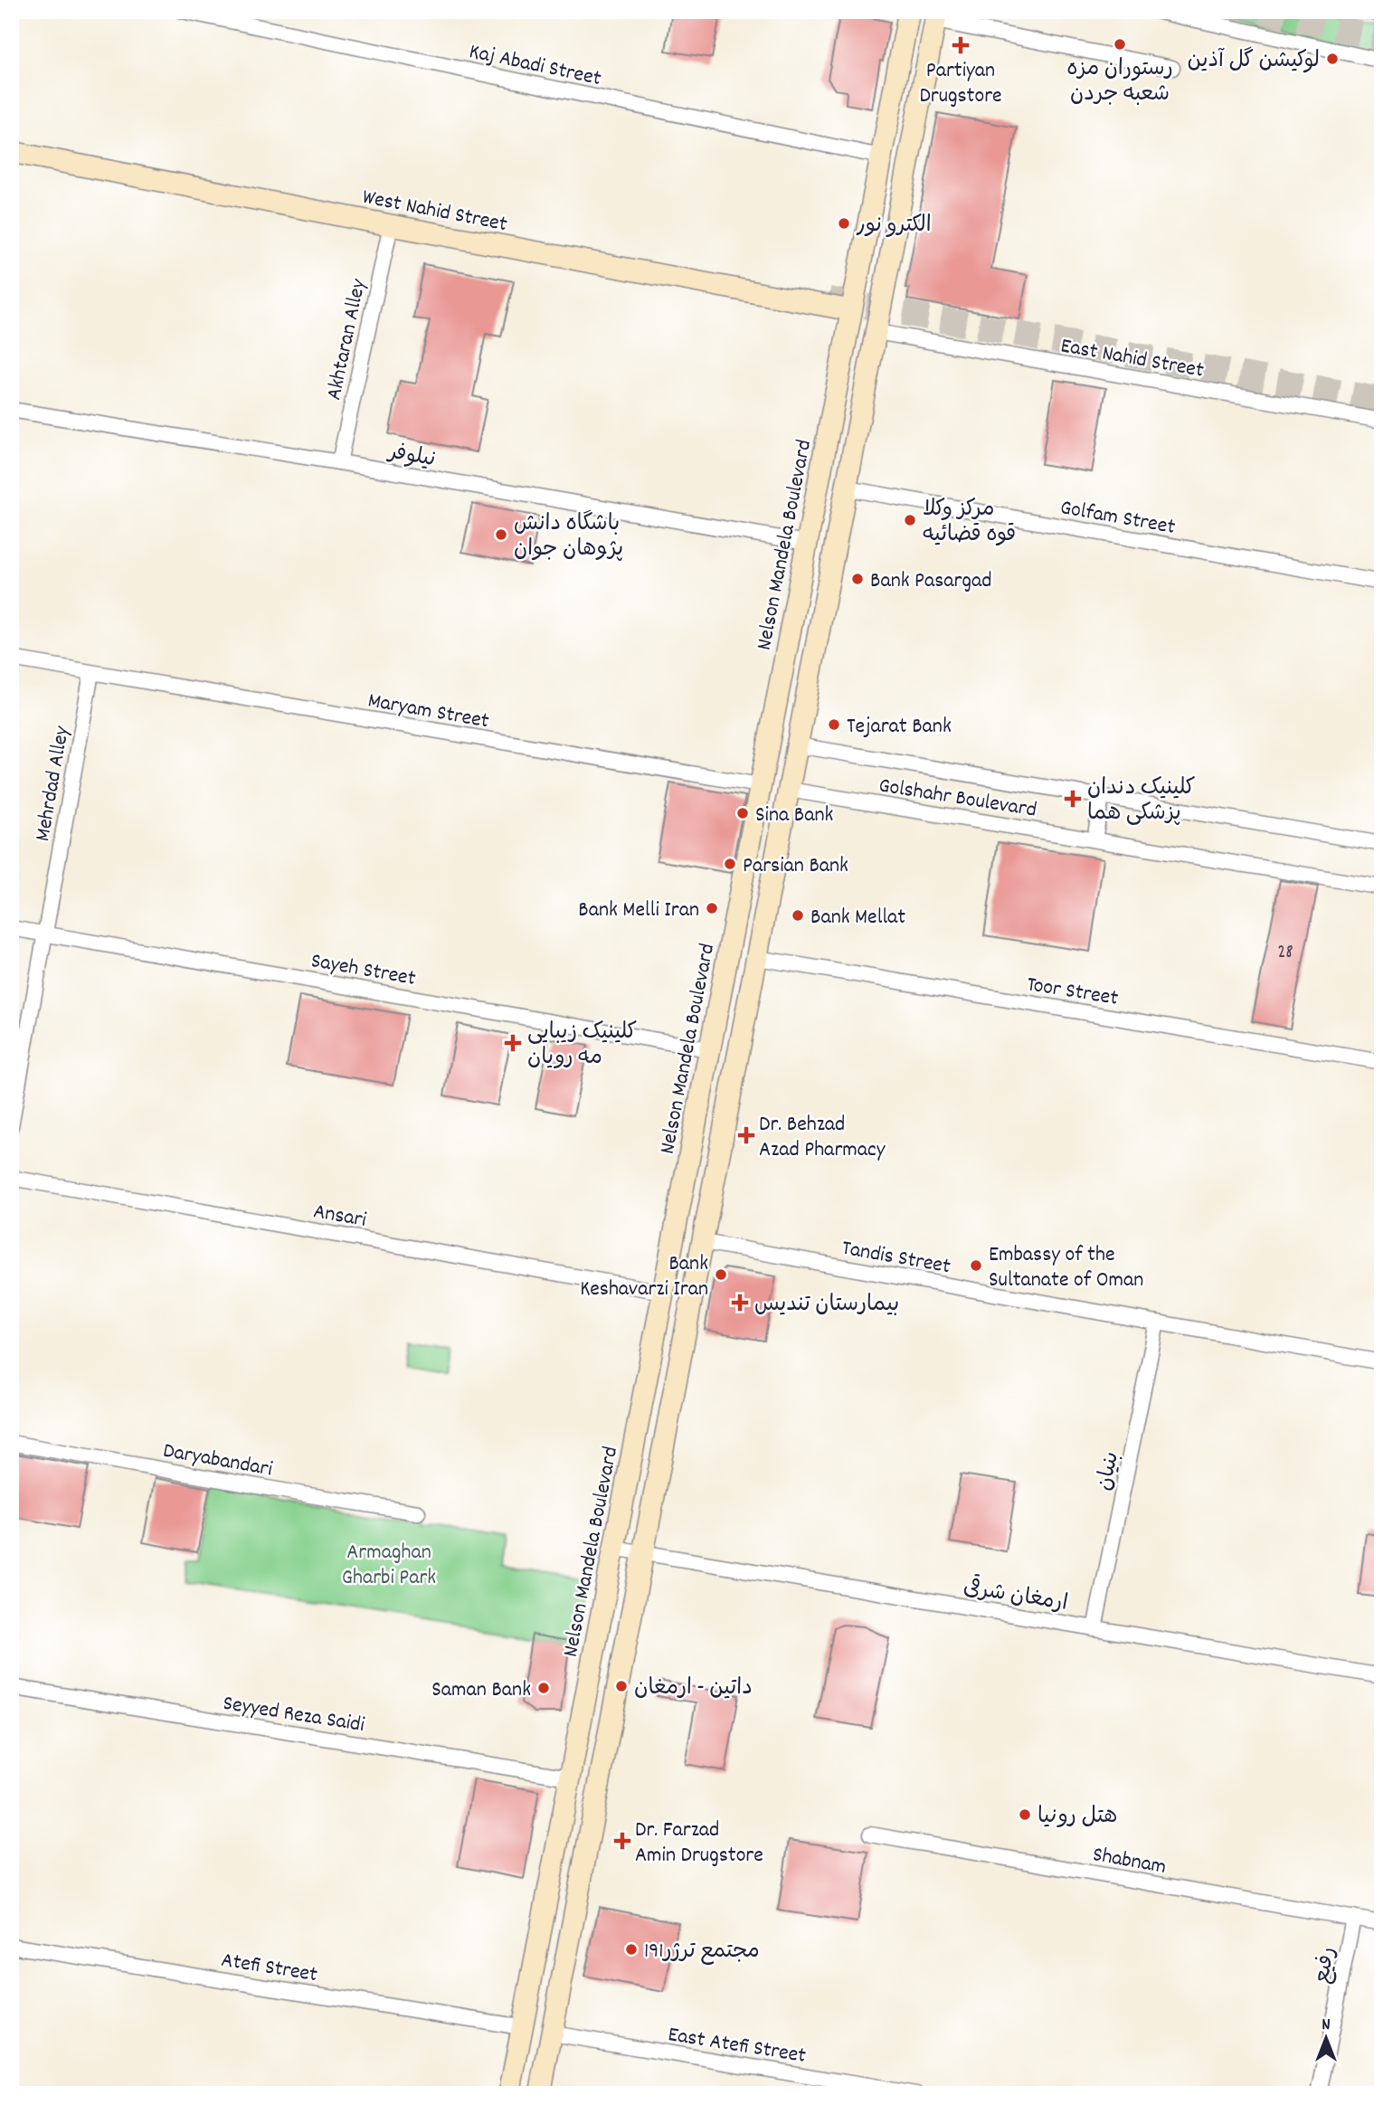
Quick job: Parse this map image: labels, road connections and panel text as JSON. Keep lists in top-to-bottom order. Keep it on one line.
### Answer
{"streets":{"main road":["West Nahid Street","Nelson Mandela Boulevard"],"street":["Kaj Abadi Street","Akhtaran Alley","East Nahid Street","نیلوفر","Golfam Street","Maryam Street","Mehrdad Alley","Golshahr Boulevard","Sayeh Street","Toor Street","Ansari","Tandis Street","Daryabandari","بنیان","ارمغان شرقی","Seyyed Reza Saidi","Shabnam","رفیع","Atefi Street","East Atefi Street"]},"crossings":[["Kaj Abadi Street","Nelson Mandela Boulevard"],["West Nahid Street","Akhtaran Alley"],["West Nahid Street","Nelson Mandela Boulevard"],["Akhtaran Alley","نیلوفر"],["نیلوفر","Nelson Mandela Boulevard"],["Nelson Mandela Boulevard","Maryam Street"],["Nelson Mandela Boulevard","Sayeh Street"],["Nelson Mandela Boulevard","Ansari"],["Nelson Mandela Boulevard","ارمغان شرقی"],["Nelson Mandela Boulevard","Seyyed Reza Saidi"],["Nelson Mandela Boulevard","Atefi Street"],["Maryam Street","Mehrdad Alley"],["Mehrdad Alley","Sayeh Street"],["Tandis Street","بنیان"],["بنیان","ارمغان شرقی"],["Shabnam","رفیع"]],"parks":["Armaghan Gharbi Park"],"places":{"other":["رستوران مزه شعبه جردن","لوکیشن گل آذین","الكترو نور","مرکز وکلا قوه قضائیه","باشگاه دانش پژوهان جوان","Bank Pasargad","Tejarat Bank","Sina Bank","Parsian Bank","Bank Melli Iran","Bank Mellat","Embassy of the Sultanate of Oman","Bank Keshavarzi Iran","داتین - ارمغان","Saman Bank","هتل رونیا","مجتمع ترژر191"],"health":["Partiyan Drugstore","کلینیک دندان پزشکی هما","کلینیک زیبایی مه رویان","Dr. Behzad Azad Pharmacy","بیمارستان تندیس","Dr. Farzad Amin Drugstore"]},"house_numbers":["28"],"north":"top"}
